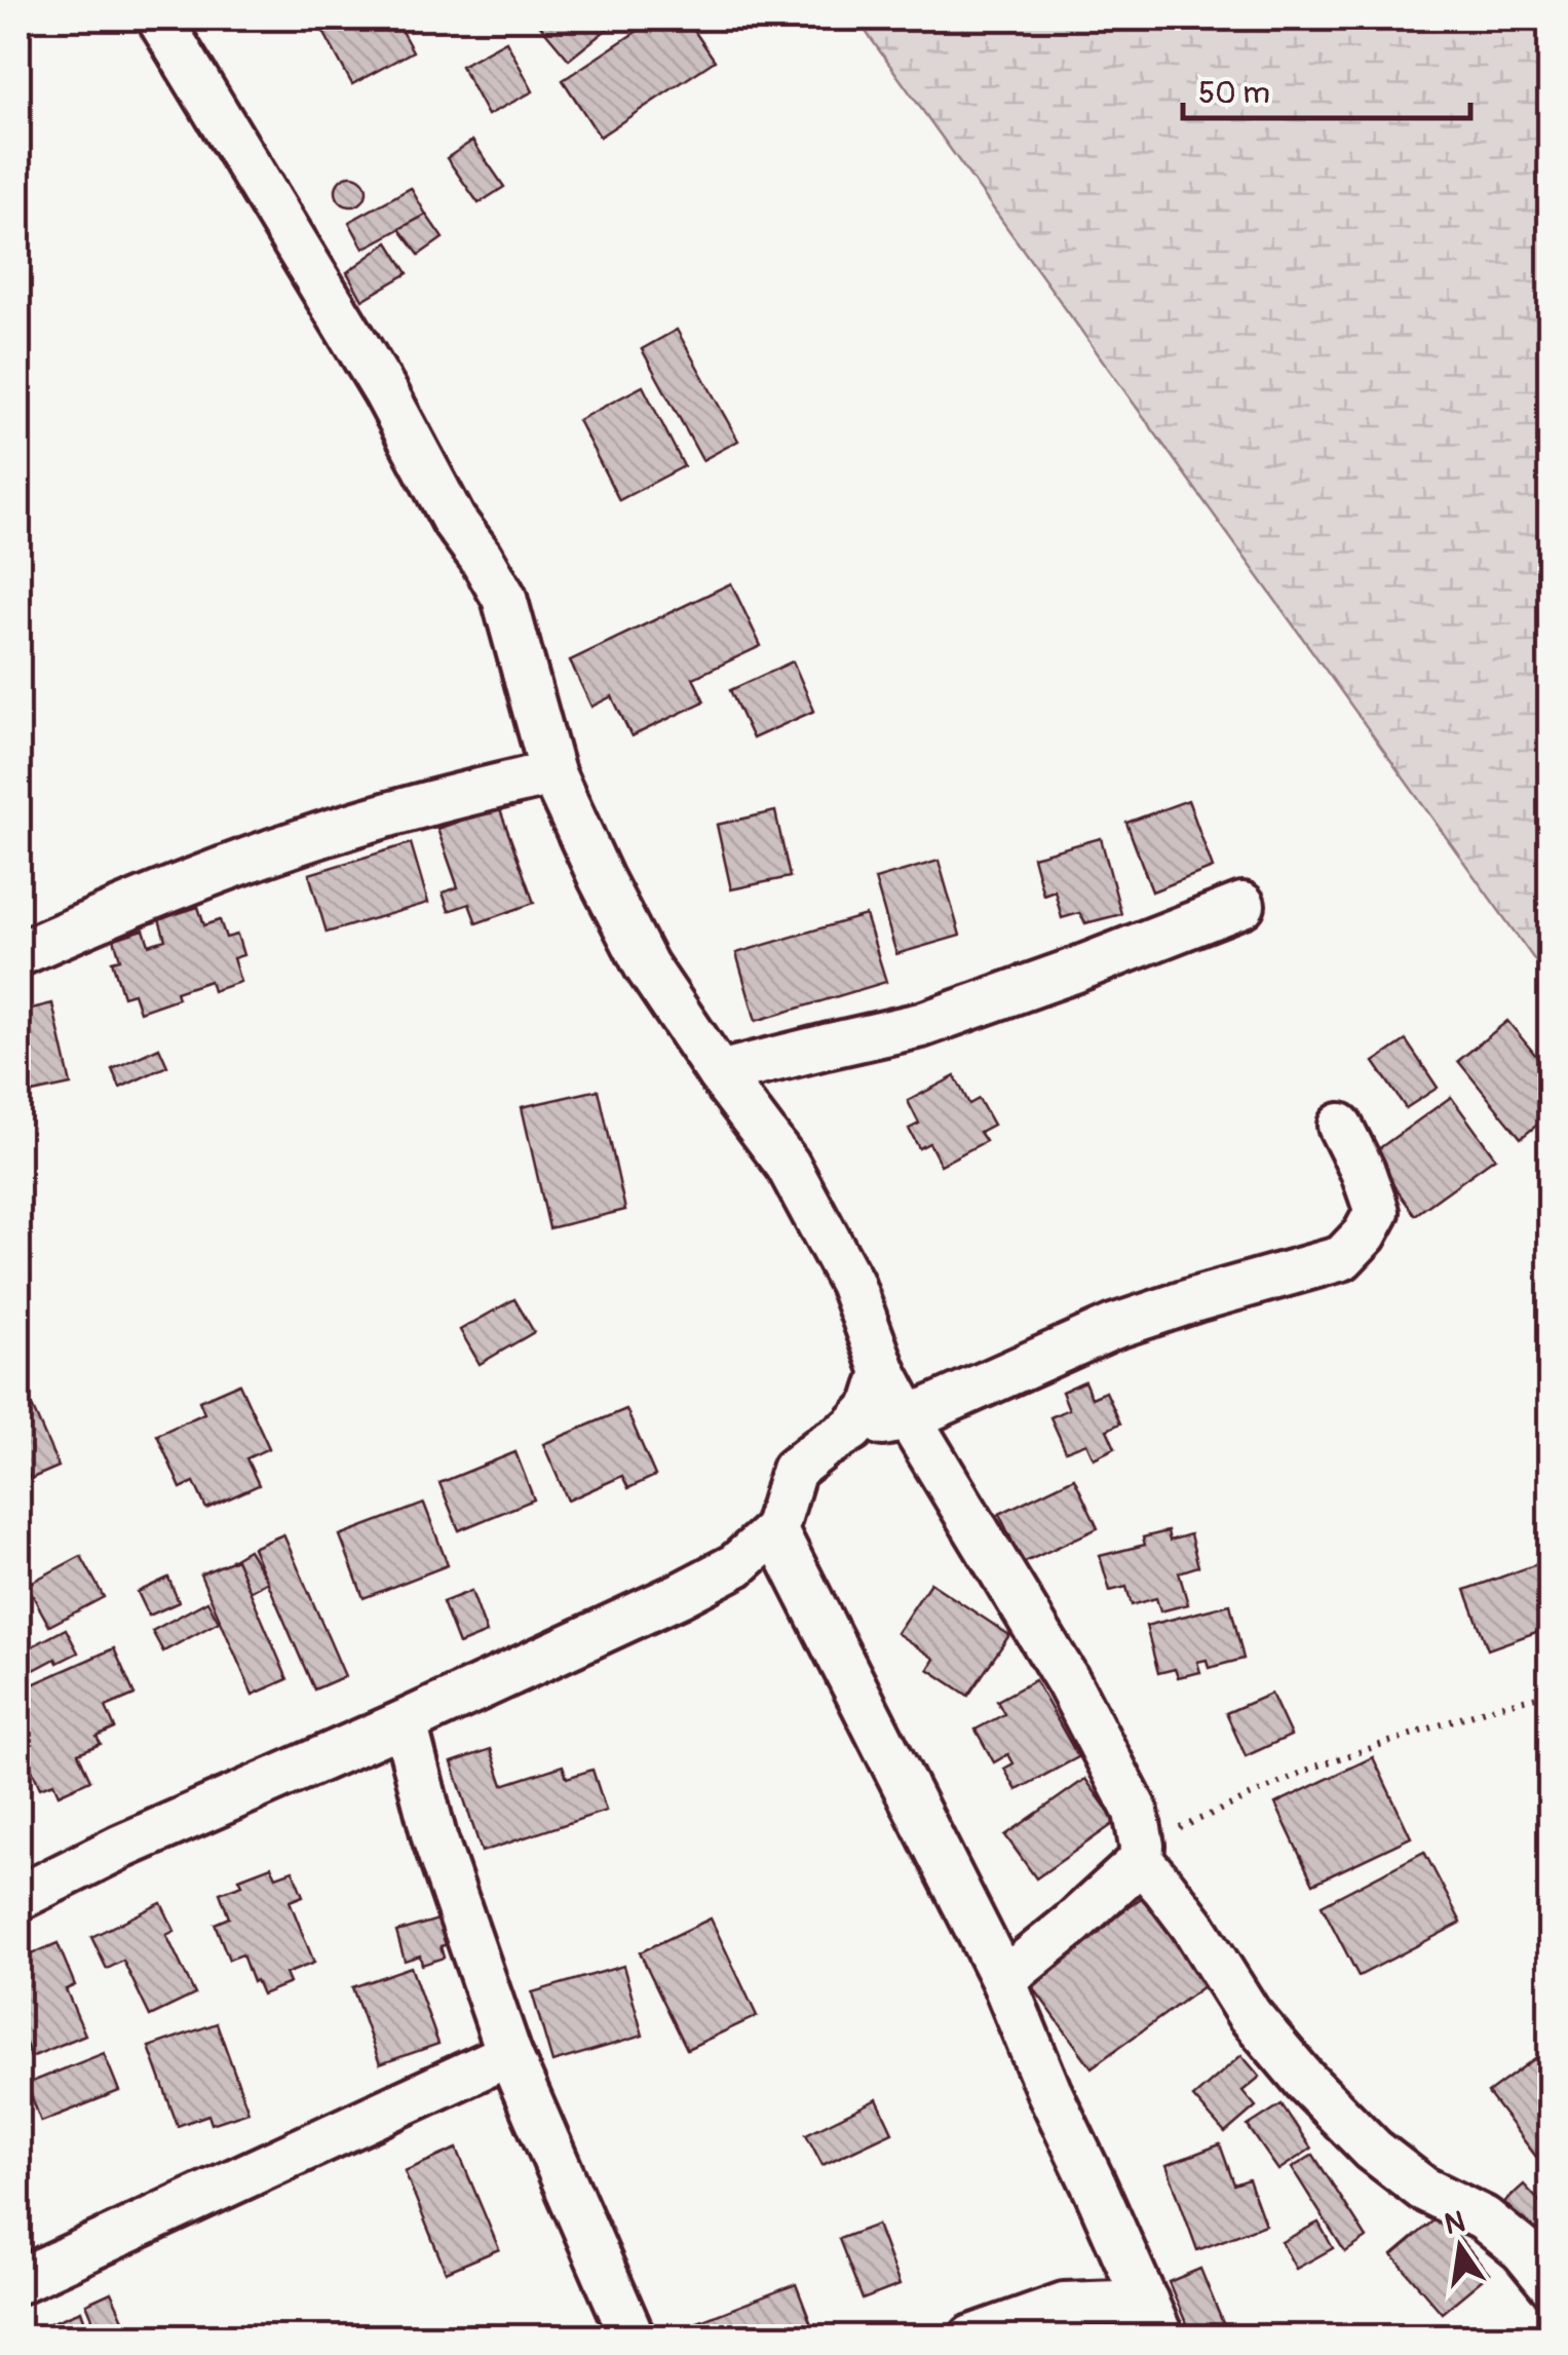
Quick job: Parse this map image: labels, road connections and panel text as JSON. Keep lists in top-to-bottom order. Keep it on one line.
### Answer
{"scale_bar":"50 m","north":"top"}
